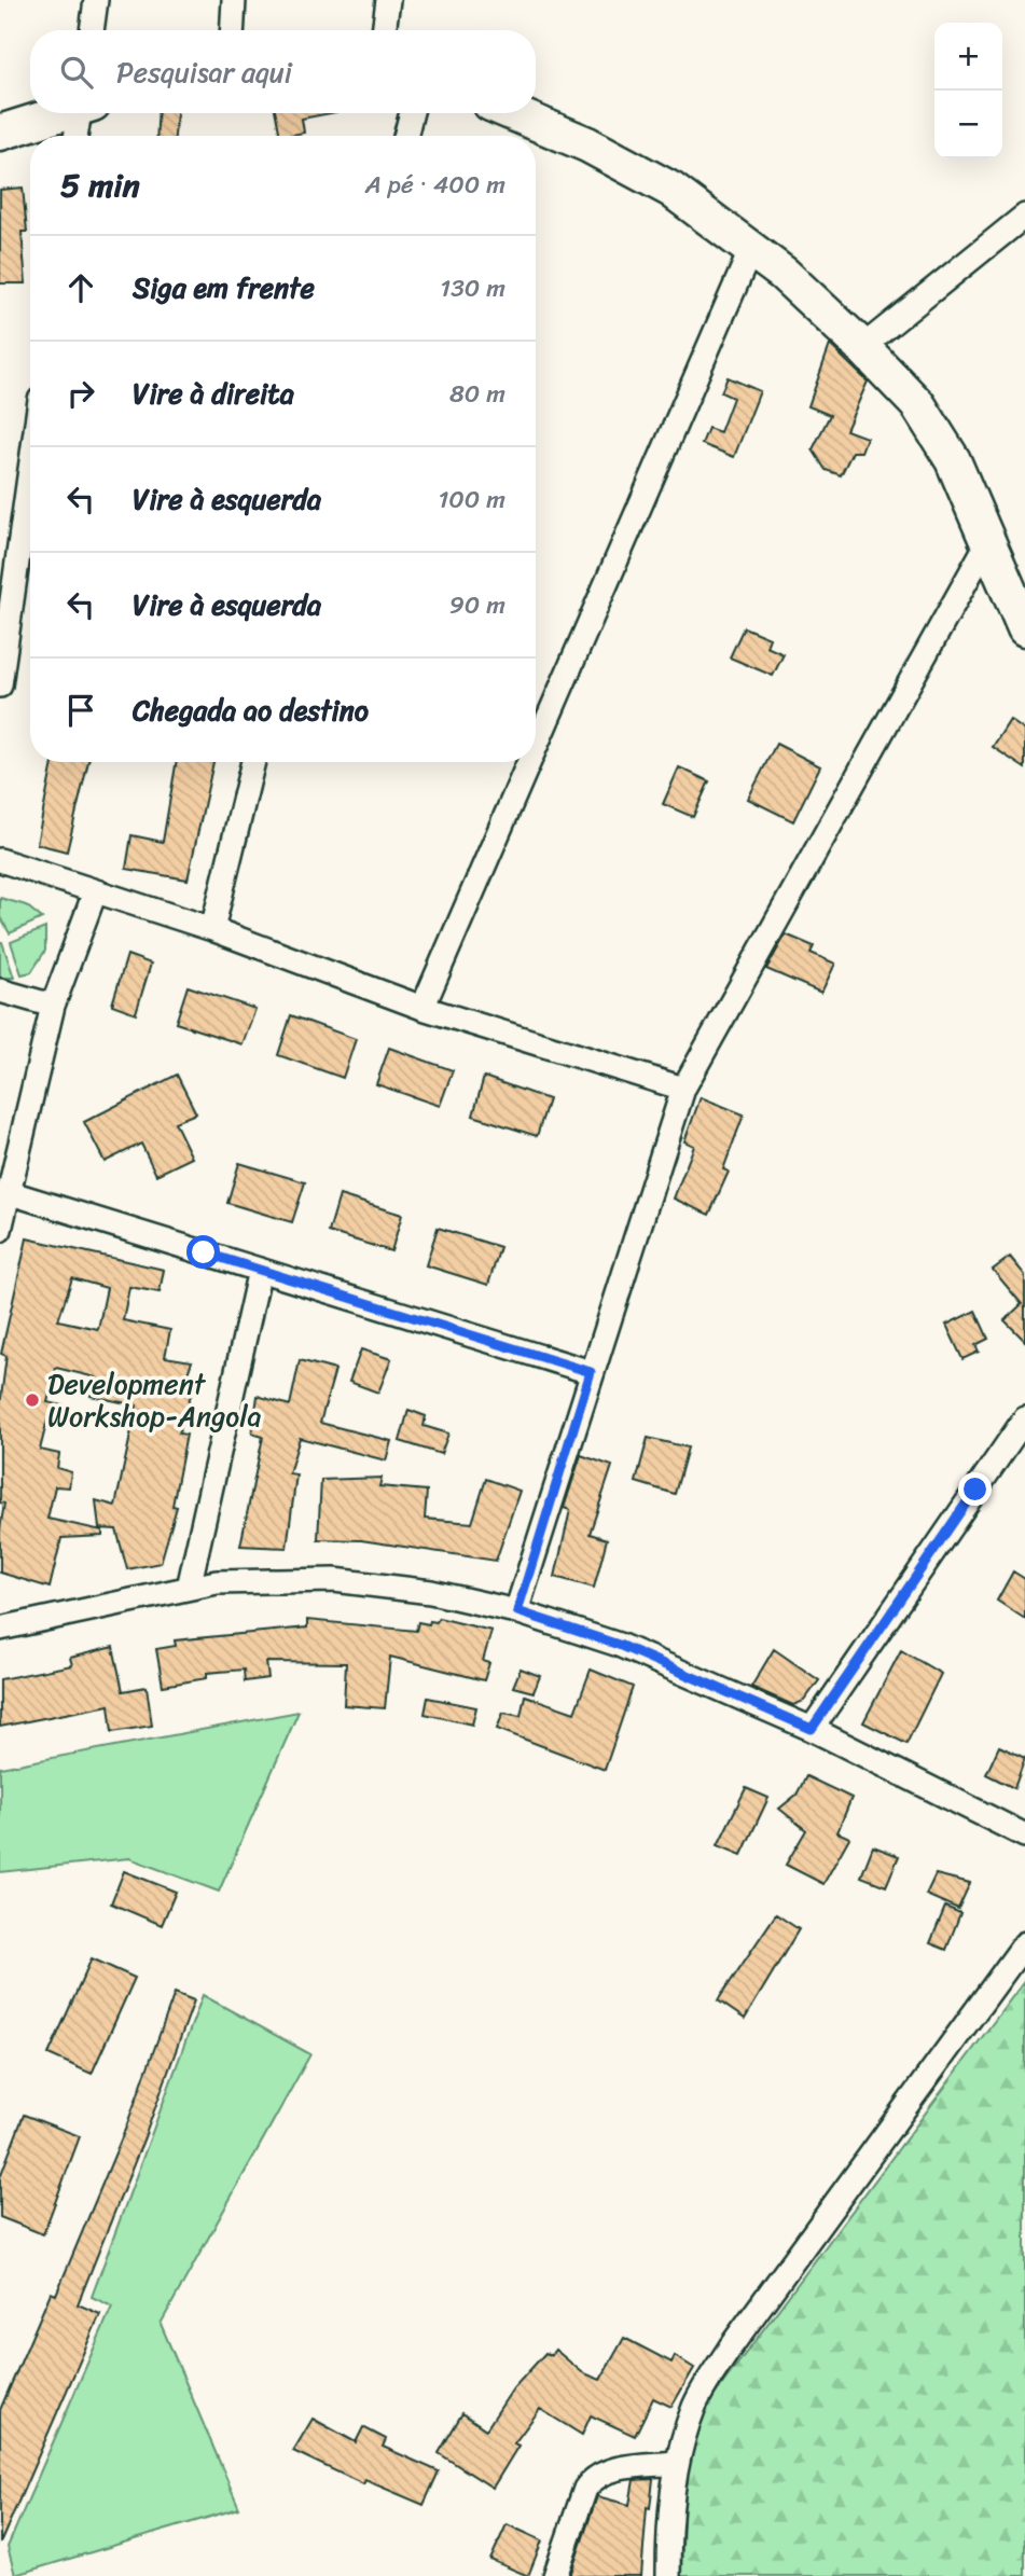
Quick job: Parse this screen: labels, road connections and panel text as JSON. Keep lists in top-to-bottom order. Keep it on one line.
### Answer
{"places":["Development Workshop-Angola"],"page":{"map_buttons":["+","−"],"search":"Pesquisar aqui","heading":["5 min","A pé · 400 m"],"list":[["Siga em frente","130 m"],["Vire à direita","80 m"],["Vire à esquerda","100 m"],["Vire à esquerda","90 m"],"Chegada ao destino"]}}
